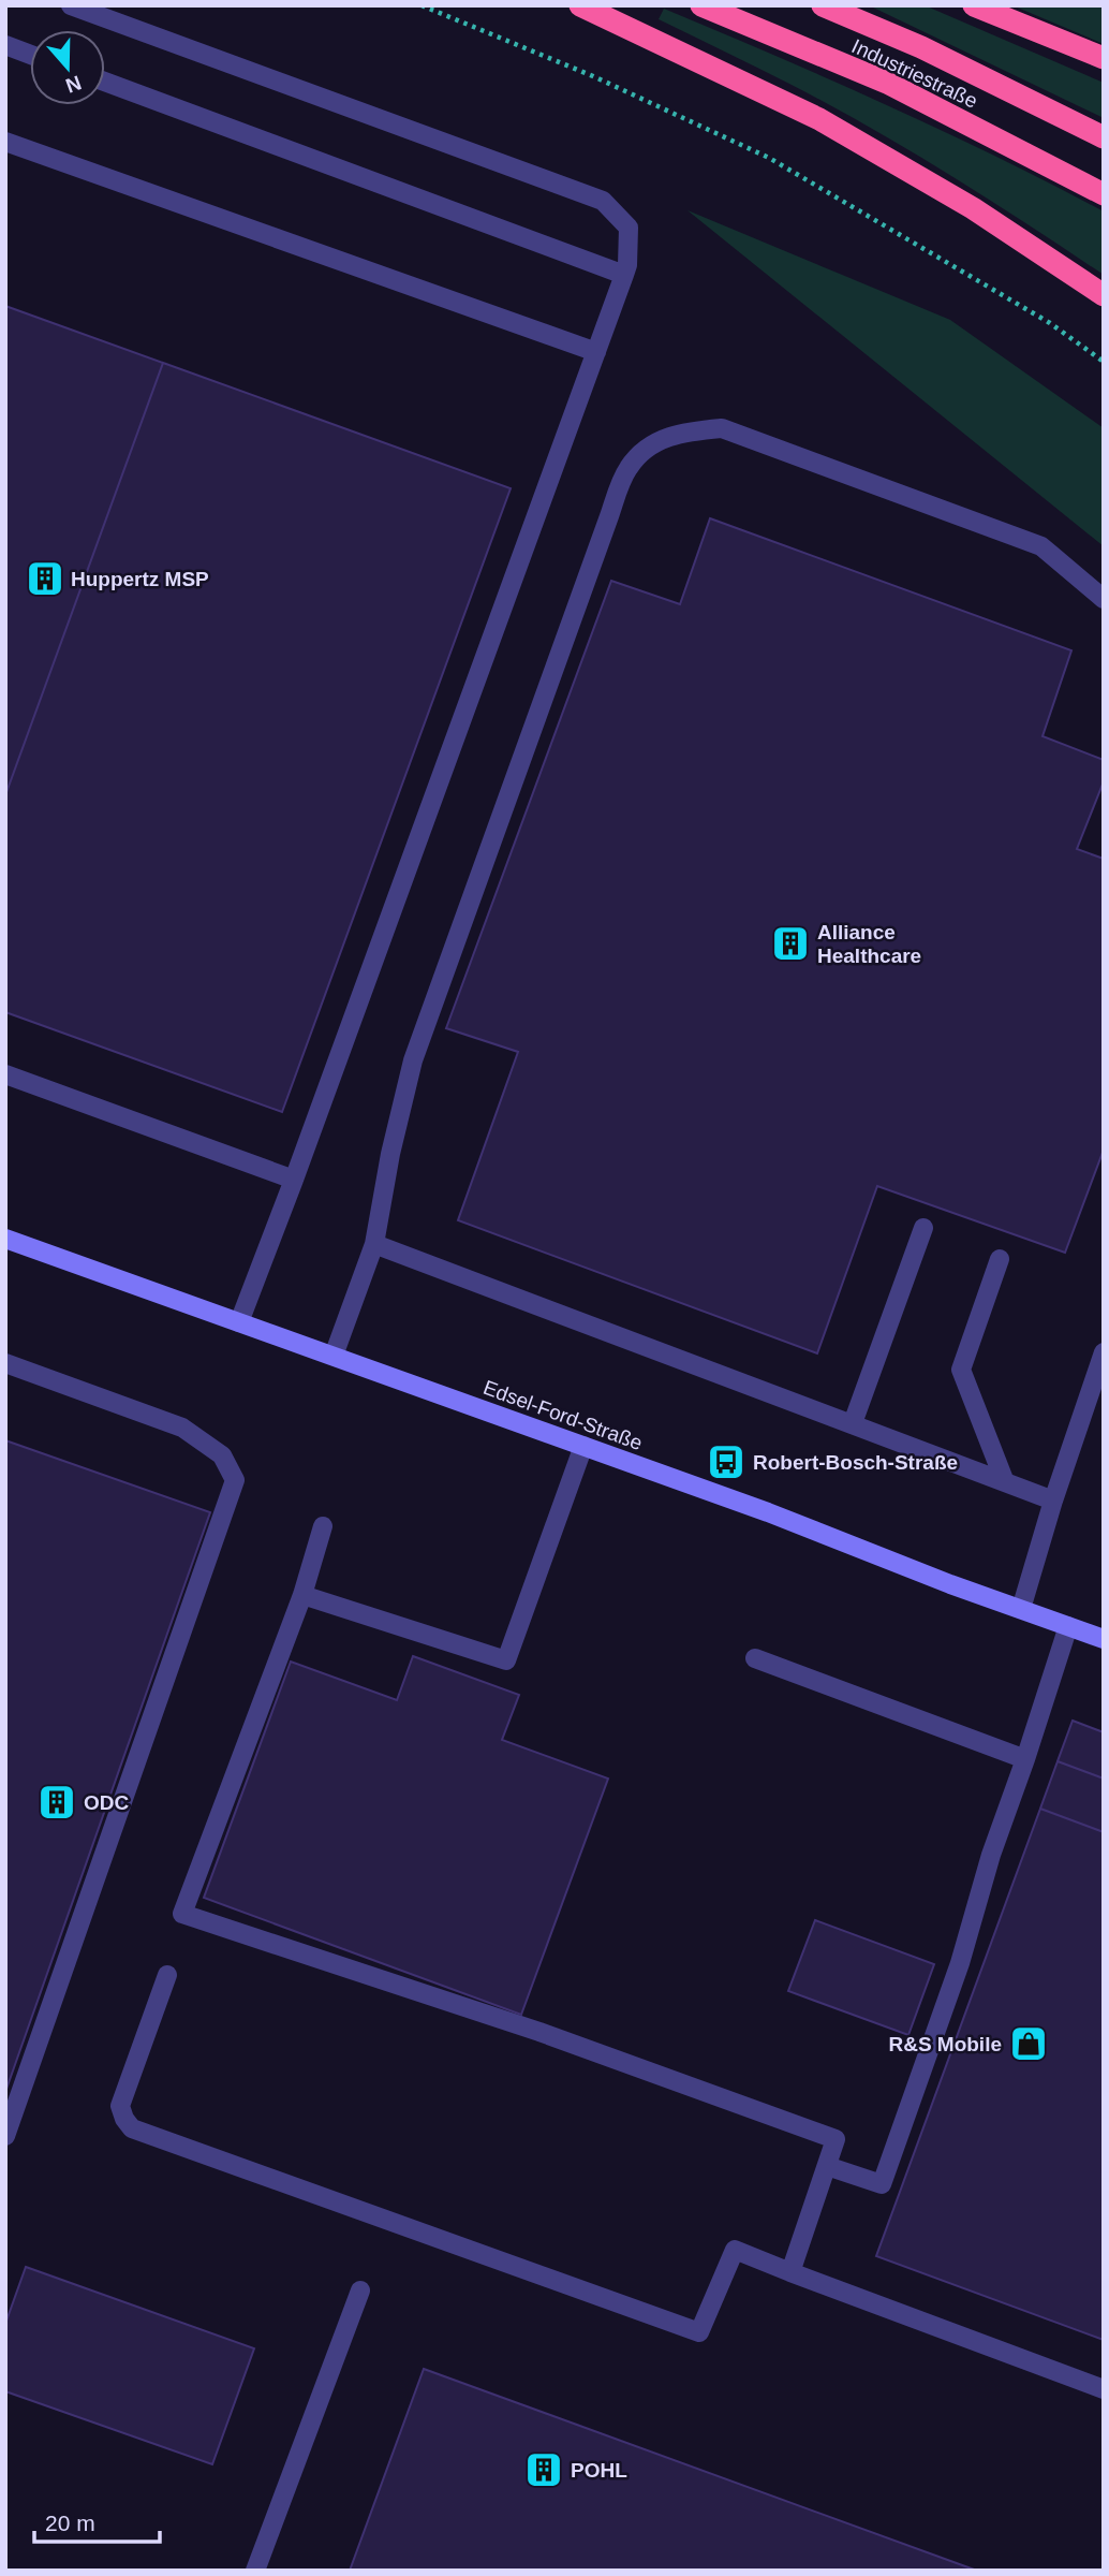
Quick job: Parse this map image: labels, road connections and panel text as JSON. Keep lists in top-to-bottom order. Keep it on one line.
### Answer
{"streets":{"highway":["Industriestraße"],"street":["Edsel-Ford-Straße"]},"places":{"building":["Huppertz MSP","Alliance Healthcare","ODC","POHL"],"bus stop":["Robert-Bosch-Straße"],"shop":["R&S Mobile"]},"scale_bar":"20 m","north":"bottom"}
